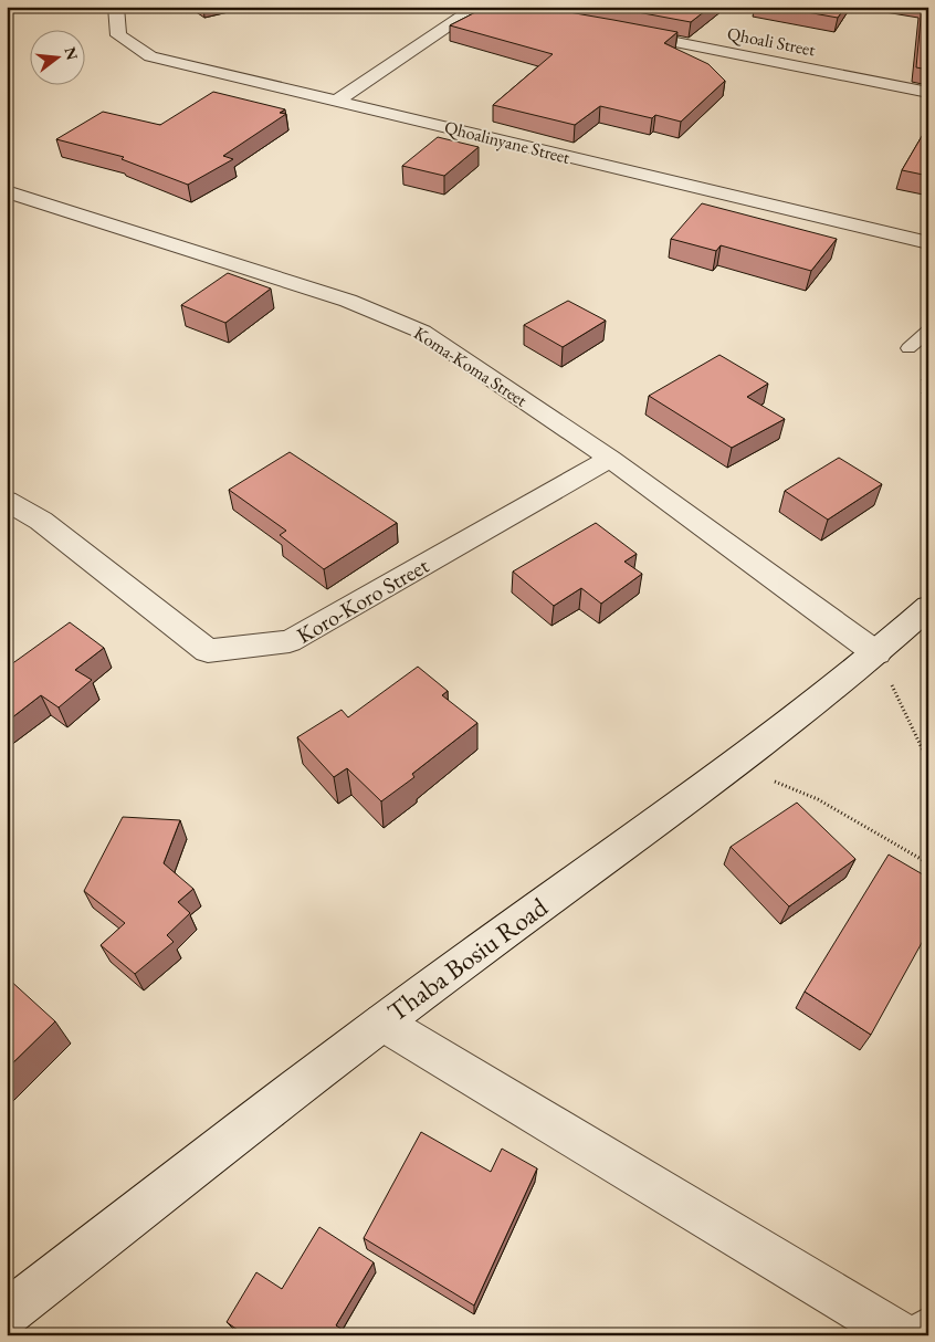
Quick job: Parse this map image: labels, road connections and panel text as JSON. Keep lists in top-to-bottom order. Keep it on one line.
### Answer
{"streets":{"street":["Qhoali Street","Qhoalinyane Street","Koma-Koma Street","Koro-Koro Street","Thaba Bosiu Road"]},"crossings":[["Koma-Koma Street","Koro-Koro Street"],["Koma-Koma Street","Thaba Bosiu Road"]],"north":"right"}
